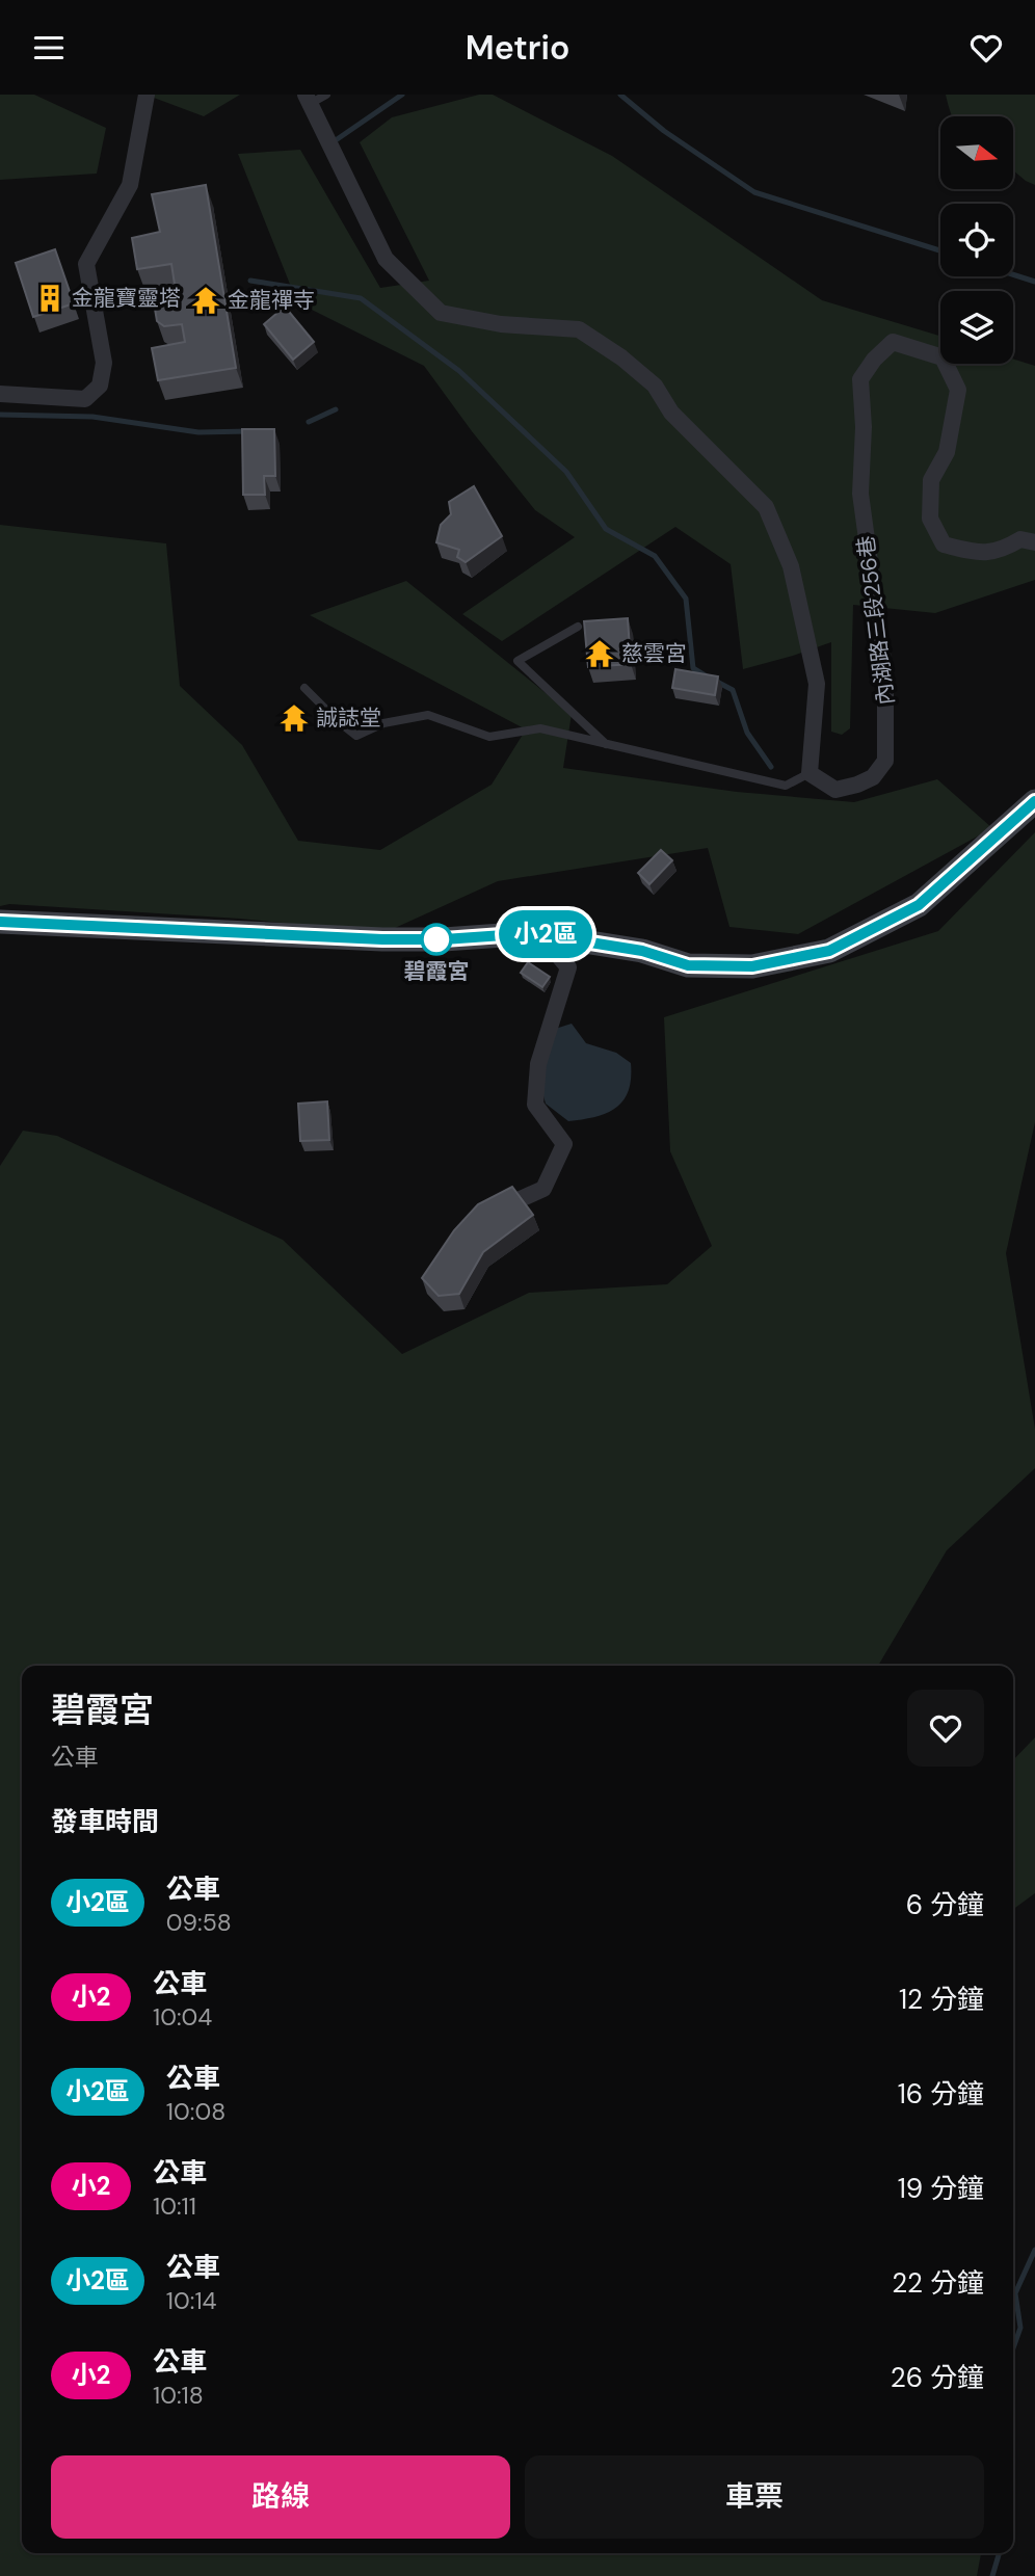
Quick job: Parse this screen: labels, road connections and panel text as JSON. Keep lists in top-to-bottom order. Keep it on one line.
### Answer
{"streets":{"street":["內湖路三段256巷"]},"places":{"building":["金龍寶靈塔"],"temple":["金龍禪寺","慈雲宮","誠誌堂"],"other":["碧霞宮"]},"lines":["bus line 小2區"],"north":"right","page":{"header":"Metrio","on_map":"小2區","heading":[["碧霞宮","公車"],"發車時間"],"list":[{"mark":"小2區","name":"公車","note":"09:58","value":"6 分鐘"},{"mark":"小2","name":"公車","note":"10:04","value":"12 分鐘"},{"mark":"小2區","name":"公車","note":"10:08","value":"16 分鐘"},{"mark":"小2","name":"公車","note":"10:11","value":"19 分鐘"},{"mark":"小2區","name":"公車","note":"10:14","value":"22 分鐘"},{"mark":"小2","name":"公車","note":"10:18","value":"26 分鐘"}],"buttons":["路線","車票"]}}
